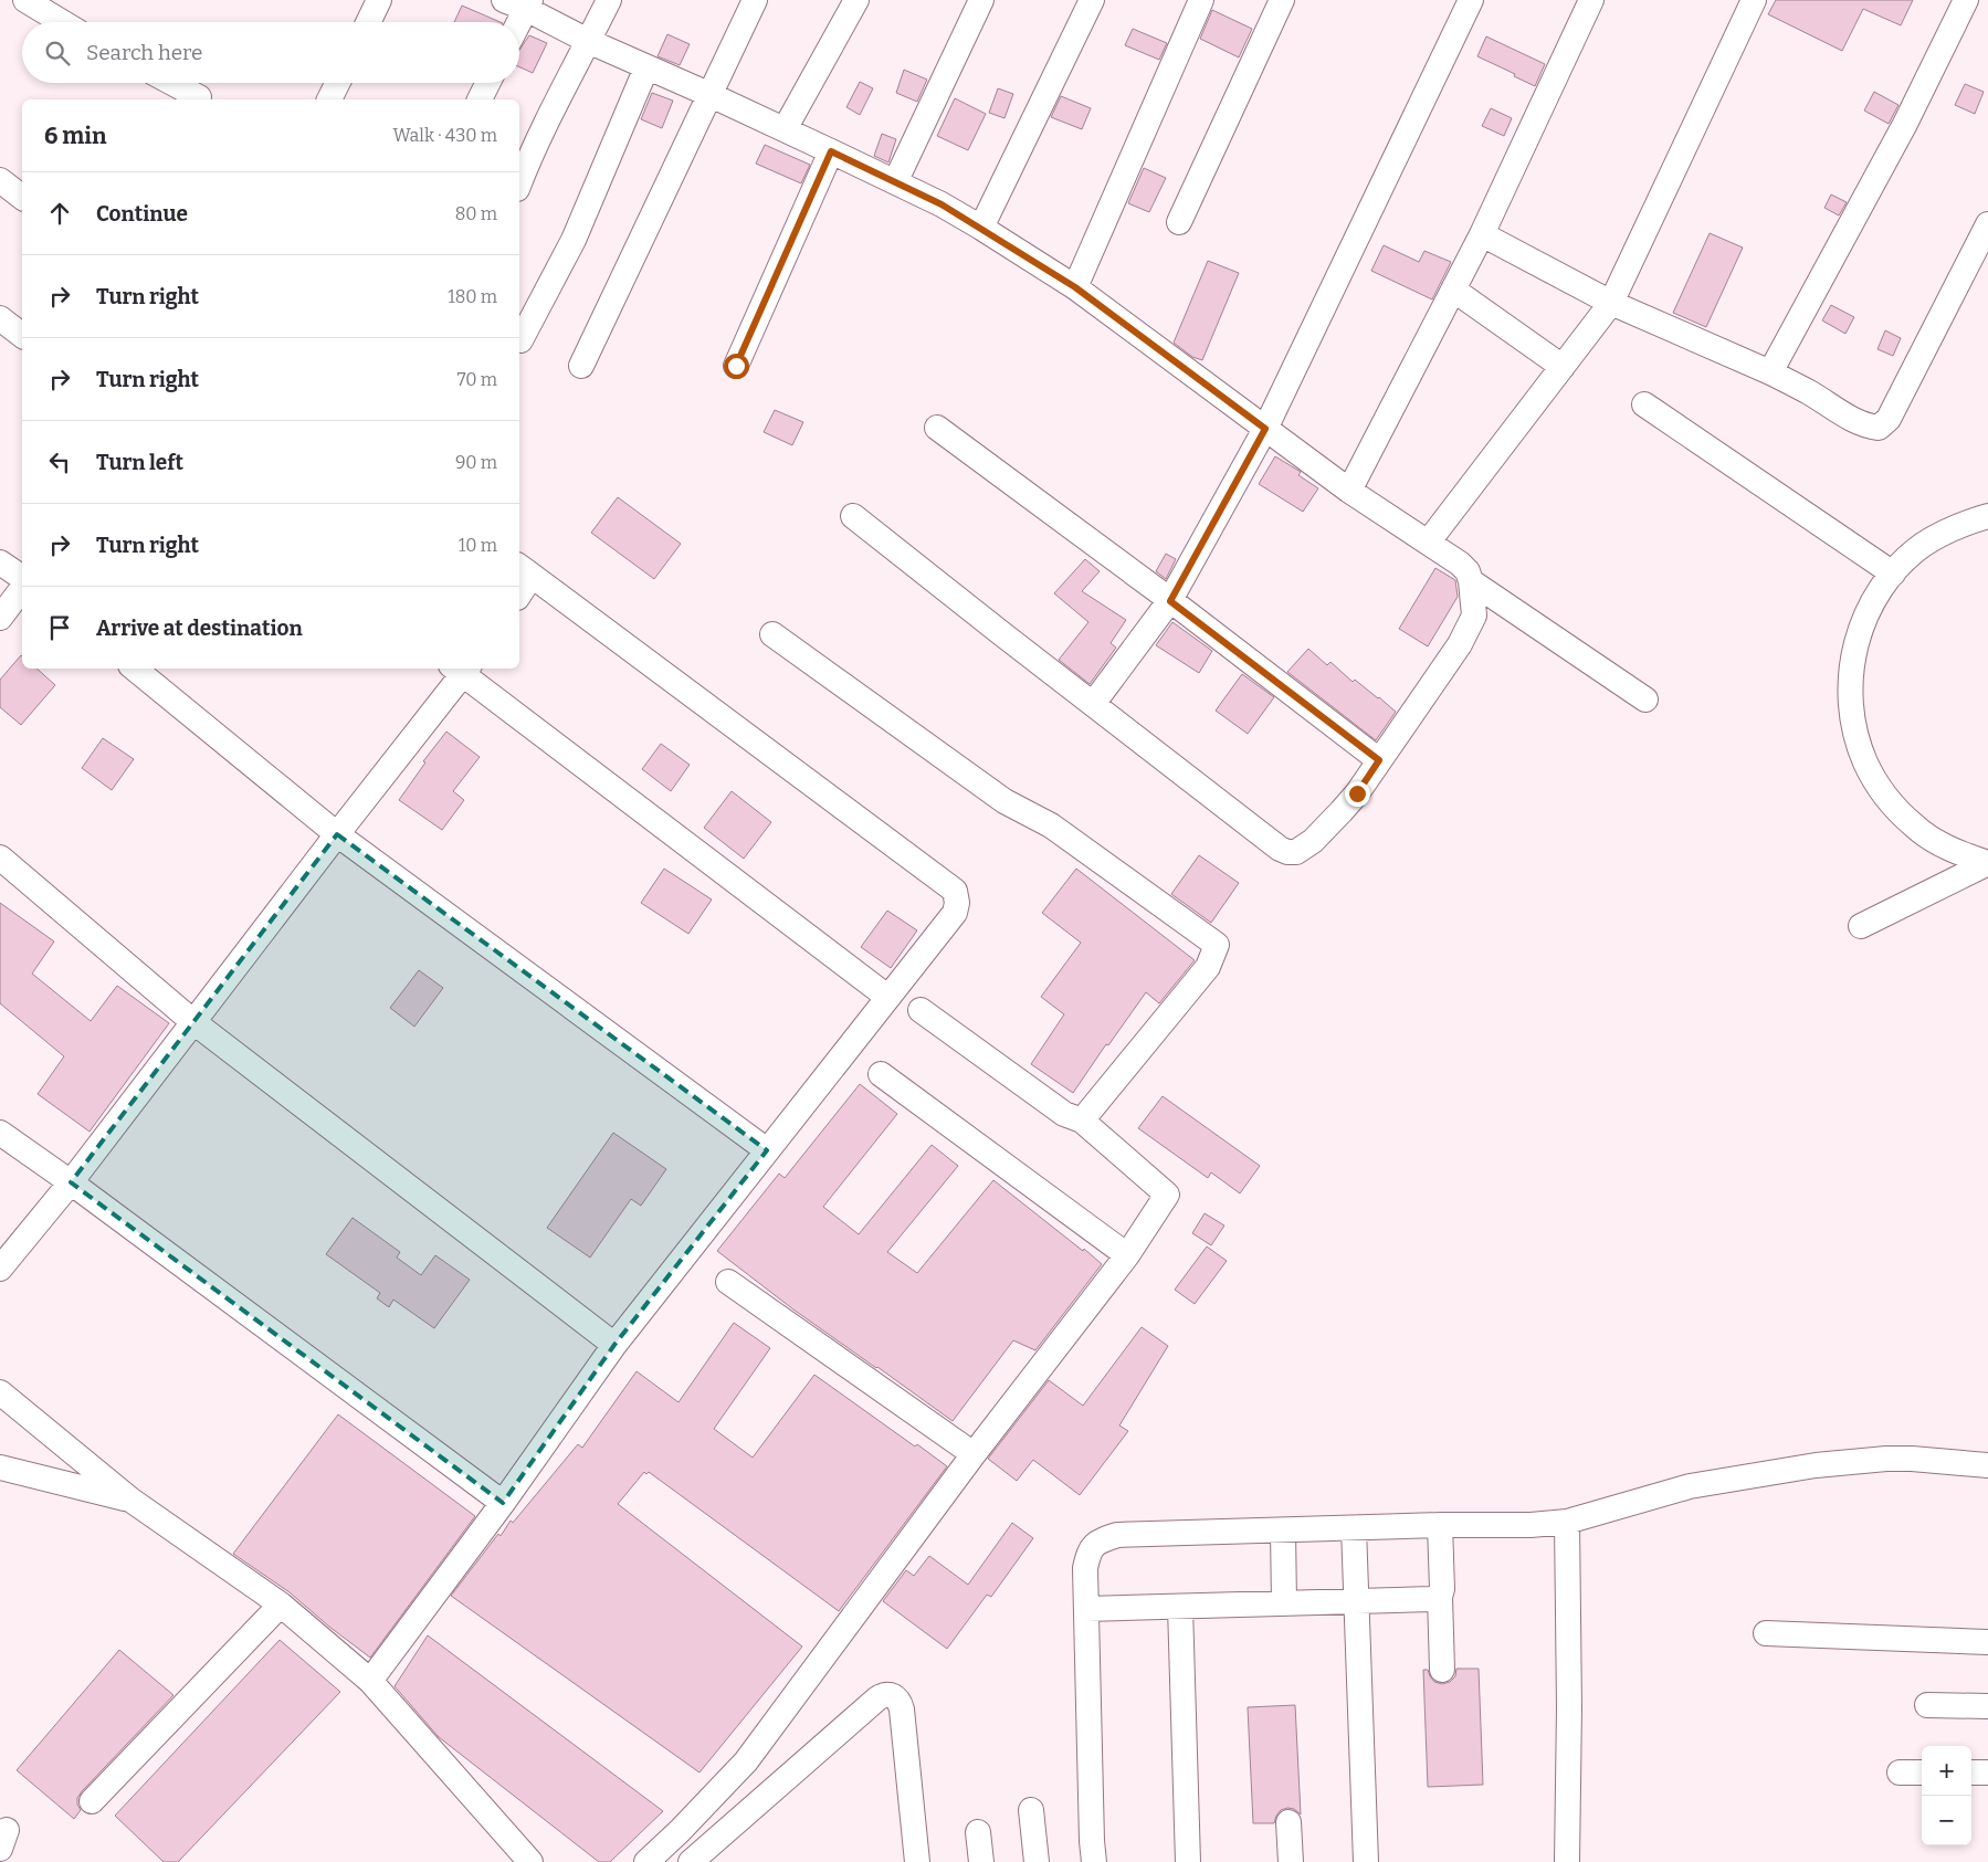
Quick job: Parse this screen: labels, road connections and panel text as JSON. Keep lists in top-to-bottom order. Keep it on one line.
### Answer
{"page":{"search":"Search here","heading":["6 min","Walk · 430 m"],"list":[["Continue","80 m"],["Turn right","180 m"],["Turn right","70 m"],["Turn left","90 m"],["Turn right","10 m"],"Arrive at destination"],"map_buttons":["+","−"]}}
